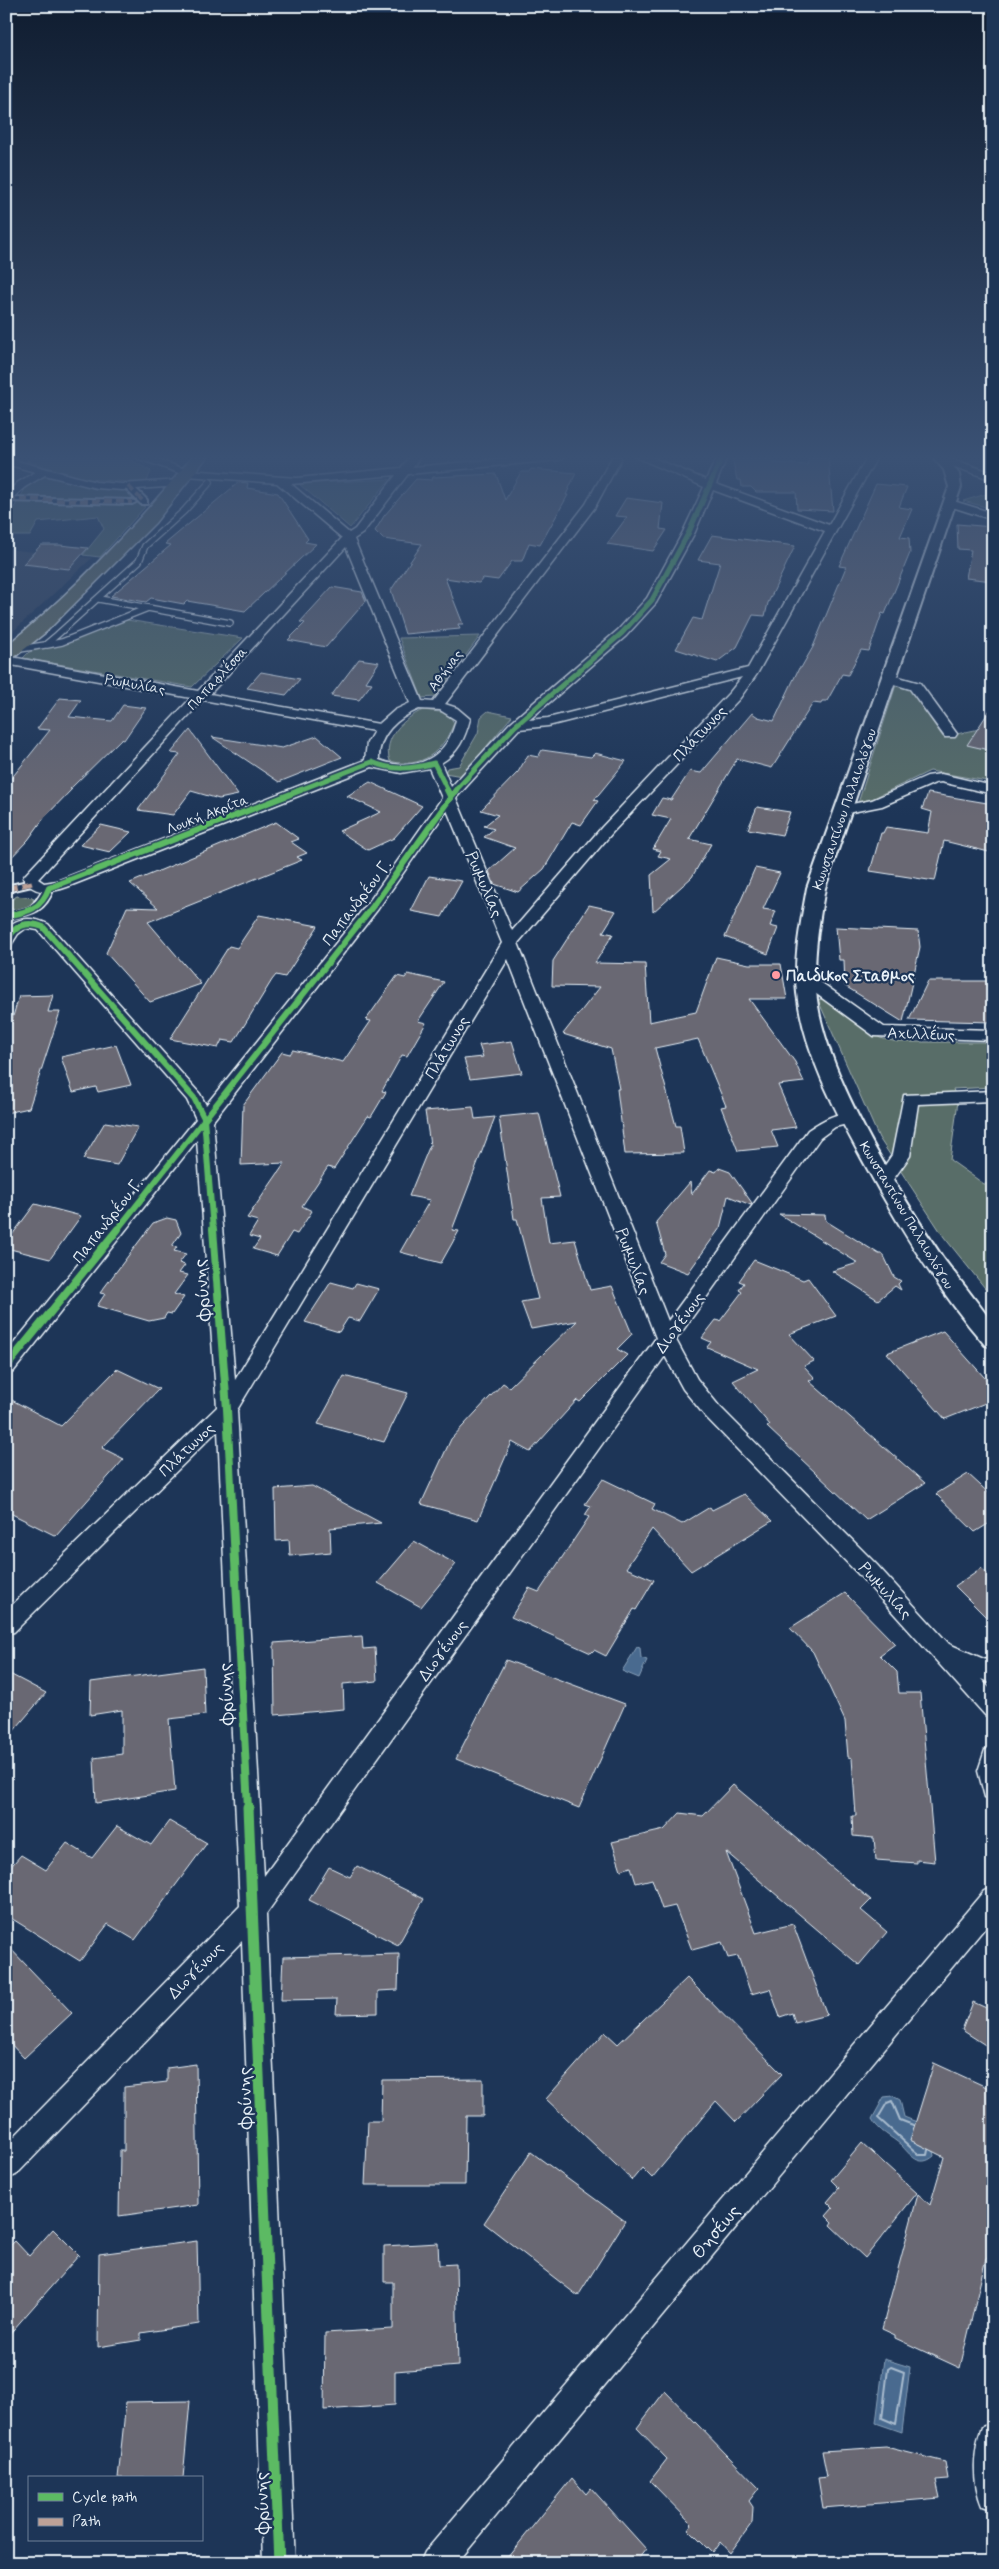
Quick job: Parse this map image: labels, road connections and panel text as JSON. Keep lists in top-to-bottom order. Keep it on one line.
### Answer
{"streets":{"street":["Αθήνας","Παπαφλέσσα","Ρωμυλίας","Πλάτωνος","Κωνσταντίνου Παλαιολόγου","Λουκή Ακρίτα","Παπανδρέου Γ.","Αχιλλέως","Φρύνης","Διογένους","Θησέως"]},"crossings":[["Αθήνας","Ρωμυλίας"],["Αθήνας","Λουκή Ακρίτα"],["Παπαφλέσσα","Ρωμυλίας"],["Ρωμυλίας","Πλάτωνος"],["Ρωμυλίας","Λουκή Ακρίτα"],["Ρωμυλίας","Παπανδρέου Γ."],["Ρωμυλίας","Διογένους"],["Πλάτωνος","Φρύνης"],["Κωνσταντίνου Παλαιολόγου","Αχιλλέως"],["Κωνσταντίνου Παλαιολόγου","Διογένους"],["Παπανδρέου Γ.","Φρύνης"],["Φρύνης","Διογένους"]],"places":["Παιδικος Σταθμος"],"legend":["Cycle path","Path"]}
